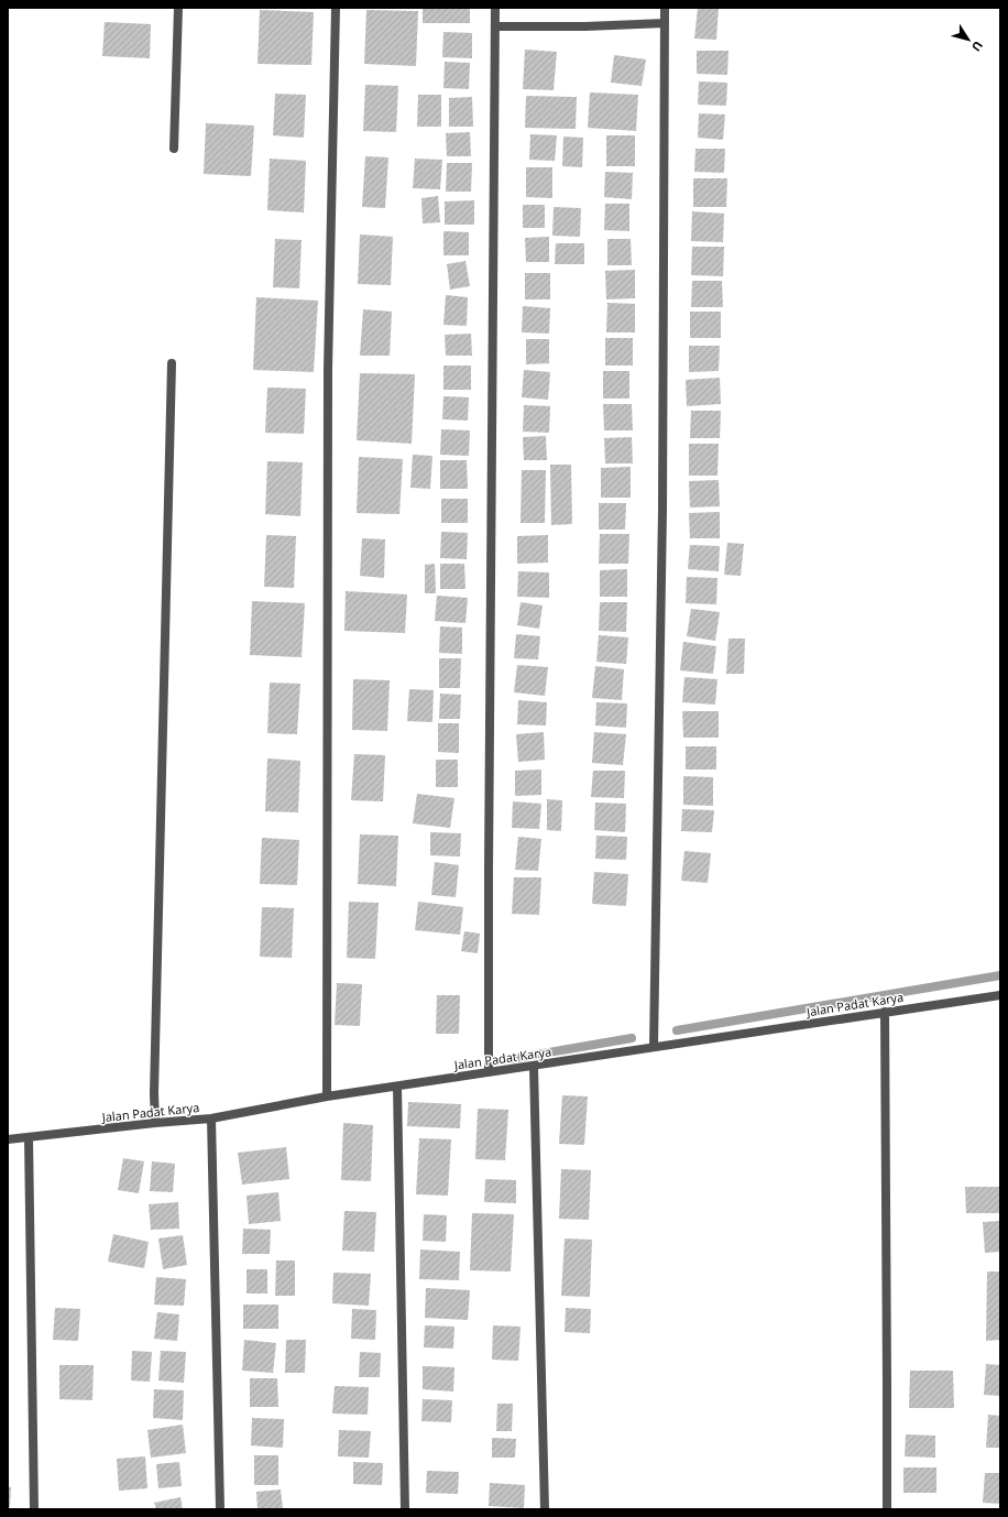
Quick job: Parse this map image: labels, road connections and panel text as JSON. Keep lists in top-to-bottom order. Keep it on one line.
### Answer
{"streets":{"street":["Jalan Padat Karya"]},"north":"bottom right"}
